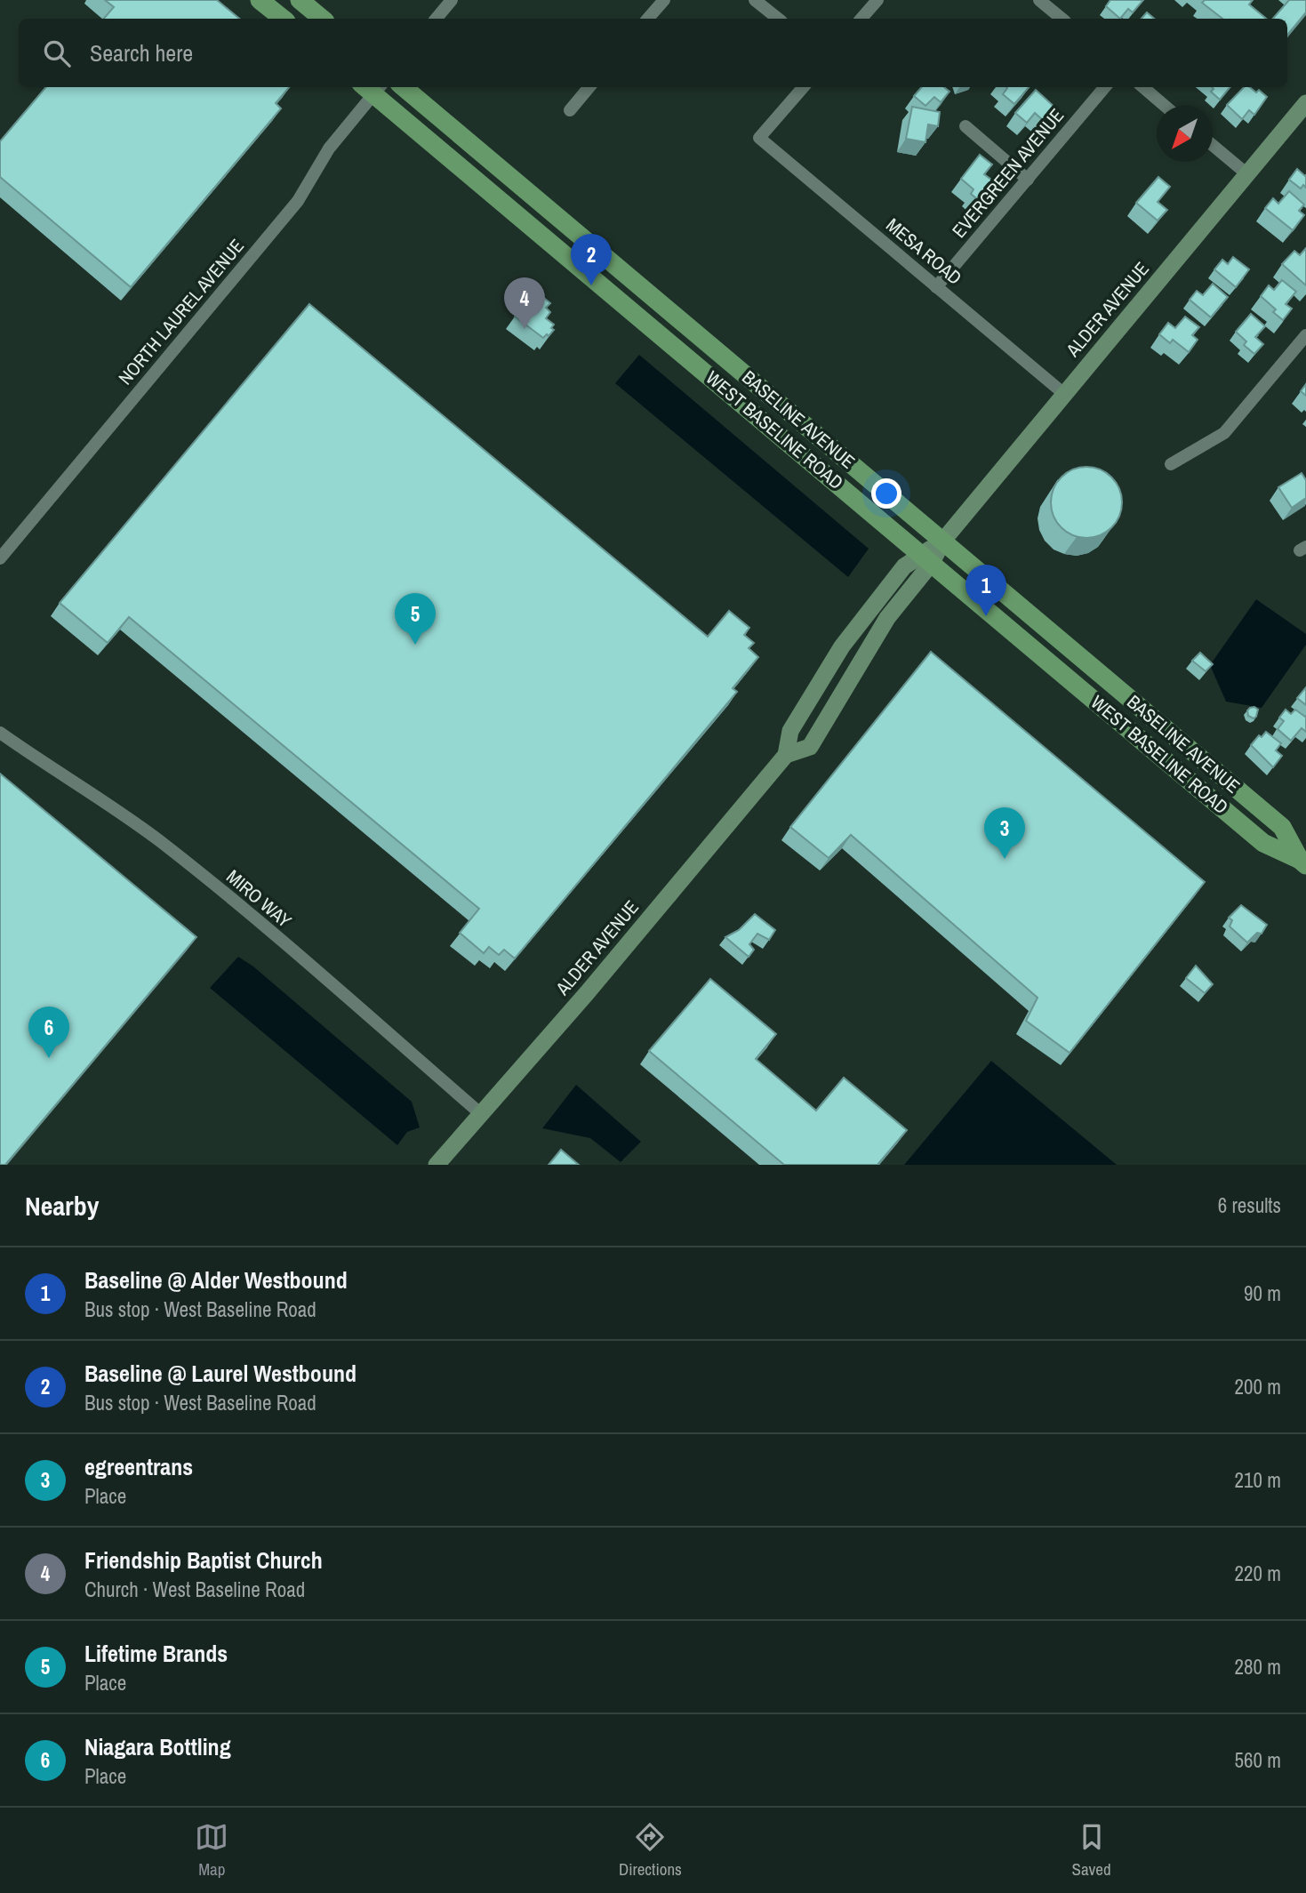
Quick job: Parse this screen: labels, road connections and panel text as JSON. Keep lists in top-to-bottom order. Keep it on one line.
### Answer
{"streets":{"main road":["ALDER AVENUE","BASELINE AVENUE","WEST BASELINE ROAD"],"street":["EVERGREEN AVENUE","MESA ROAD","NORTH LAUREL AVENUE","MIRO WAY"]},"crossings":[["EVERGREEN AVENUE","MESA ROAD"],["MESA ROAD","ALDER AVENUE"],["ALDER AVENUE","BASELINE AVENUE"],["ALDER AVENUE","WEST BASELINE ROAD"],["ALDER AVENUE","MIRO WAY"],["NORTH LAUREL AVENUE","WEST BASELINE ROAD"],["BASELINE AVENUE","WEST BASELINE ROAD"]],"north":"bottom left","page":{"search":"Search here","pins":["2","4","1","5","3","6"],"heading":["Nearby","6 results"],"list":[{"mark":"1","name":"Baseline @ Alder Westbound","note":"Bus stop · West Baseline Road","value":"90 m"},{"mark":"2","name":"Baseline @ Laurel Westbound","note":"Bus stop · West Baseline Road","value":"200 m"},{"mark":"3","name":"egreentrans","note":"Place","value":"210 m"},{"mark":"4","name":"Friendship Baptist Church","note":"Church · West Baseline Road","value":"220 m"},{"mark":"5","name":"Lifetime Brands","note":"Place","value":"280 m"},{"mark":"6","name":"Niagara Bottling","note":"Place","value":"560 m"}],"nav":["Map","Directions","Saved"]}}
